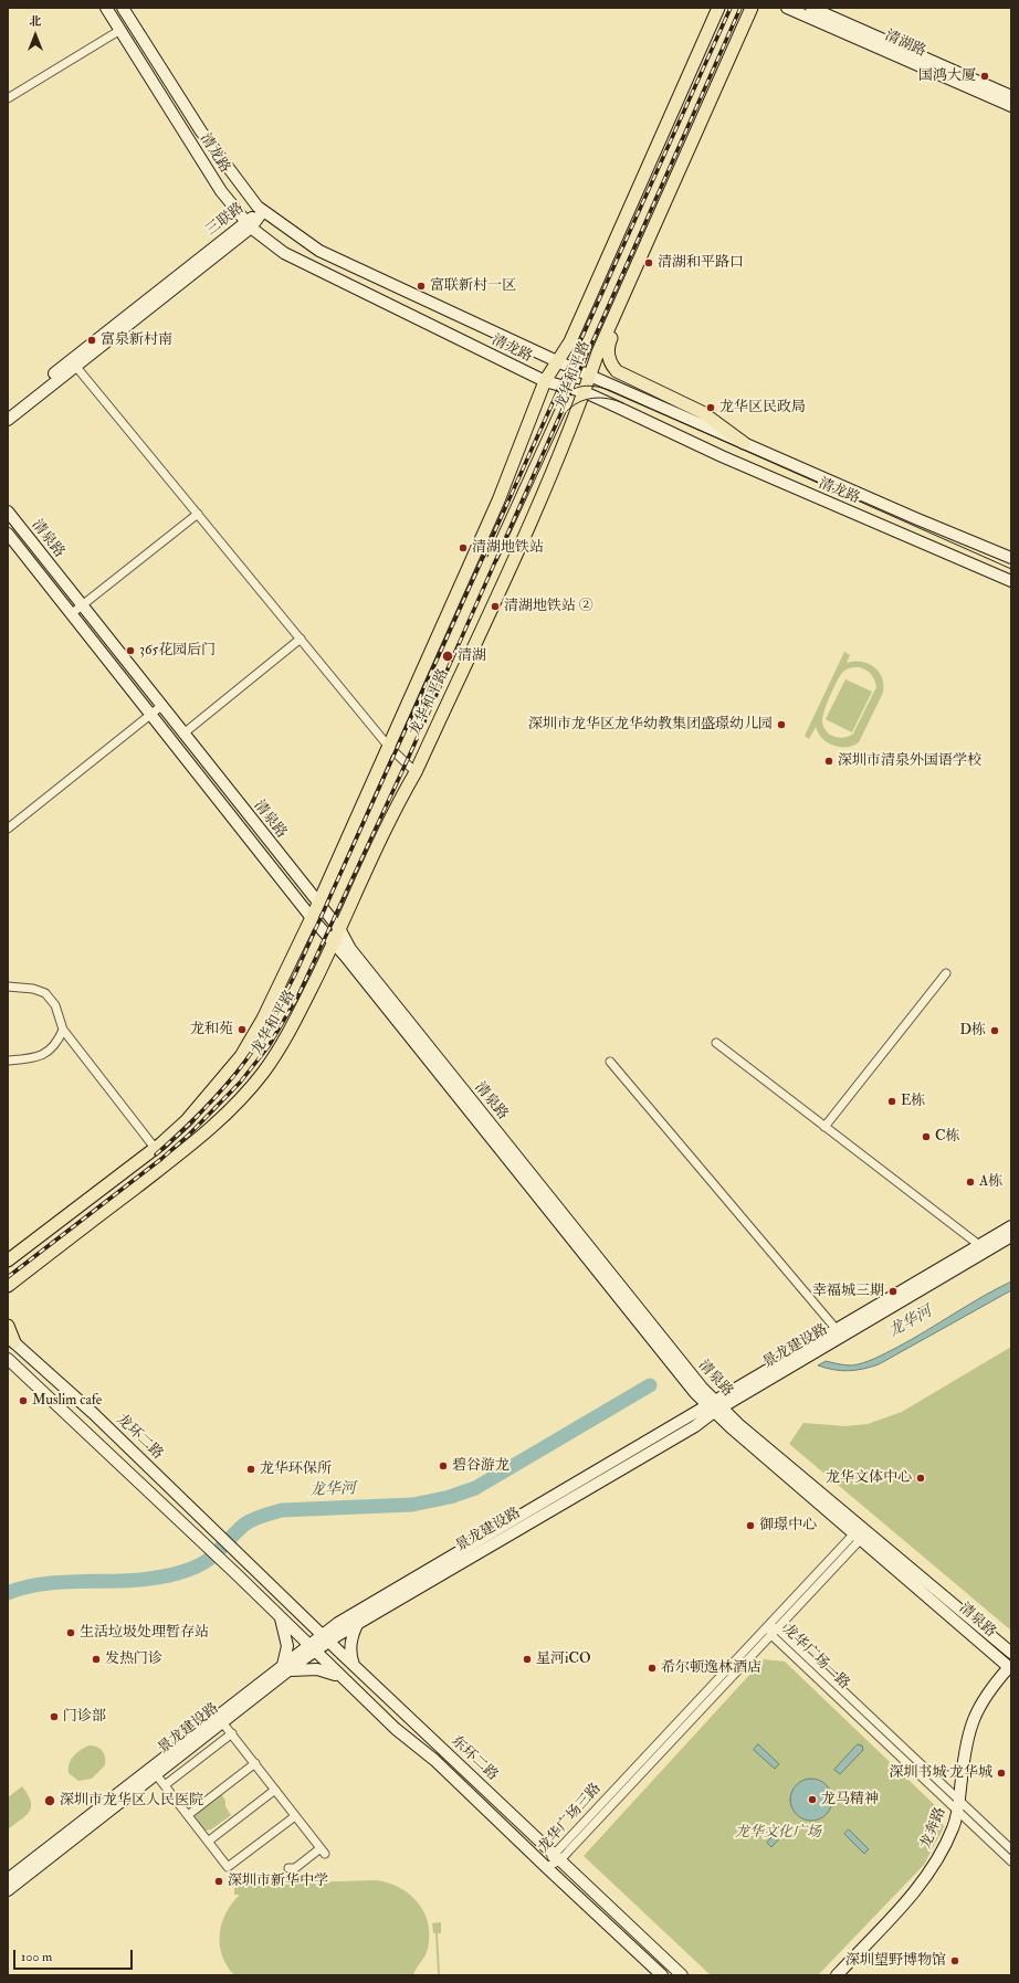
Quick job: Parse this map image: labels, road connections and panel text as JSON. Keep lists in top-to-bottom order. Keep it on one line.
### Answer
{"streets":{"main road":["清湖路","清龙路","三联路","龙华和平路","清泉路","景龙建设路","龙环二路","东环二路","龙奔路"],"street":["龙华广场一路","龙华广场三路"]},"crossings":[["清龙路","三联路"],["清龙路","龙华和平路"],["龙华和平路","清泉路"],["清泉路","景龙建设路"],["清泉路","龙华广场三路"],["清泉路","龙奔路"],["景龙建设路","东环二路"],["龙环二路","东环二路"],["龙华广场一路","龙华广场三路"],["龙华广场一路","龙奔路"],["东环二路","龙华广场三路"]],"water":["龙华河"],"parks":["龙华文化广场"],"places":["国鸿大厦","清湖和平路口","富联新村一区","富泉新村南","龙华区民政局","清湖地铁站","清湖地铁站 ②","365花园后门","清湖","深圳市龙华区龙华幼教集团盛璟幼儿园","深圳市清泉外国语学校","龙和苑","D栋","E栋","C栋","A栋","幸福城三期","Muslim cafe","碧谷游龙","龙华环保所","龙华文体中心","御璟中心","生活垃圾处理暂存站","发热门诊","星河iCO","希尔顿逸林酒店","门诊部","深圳书城·龙华城","龙马精神","深圳市龙华区人民医院","深圳市新华中学","深圳望野博物馆"],"scale_bar":"100 m","north":"top"}
